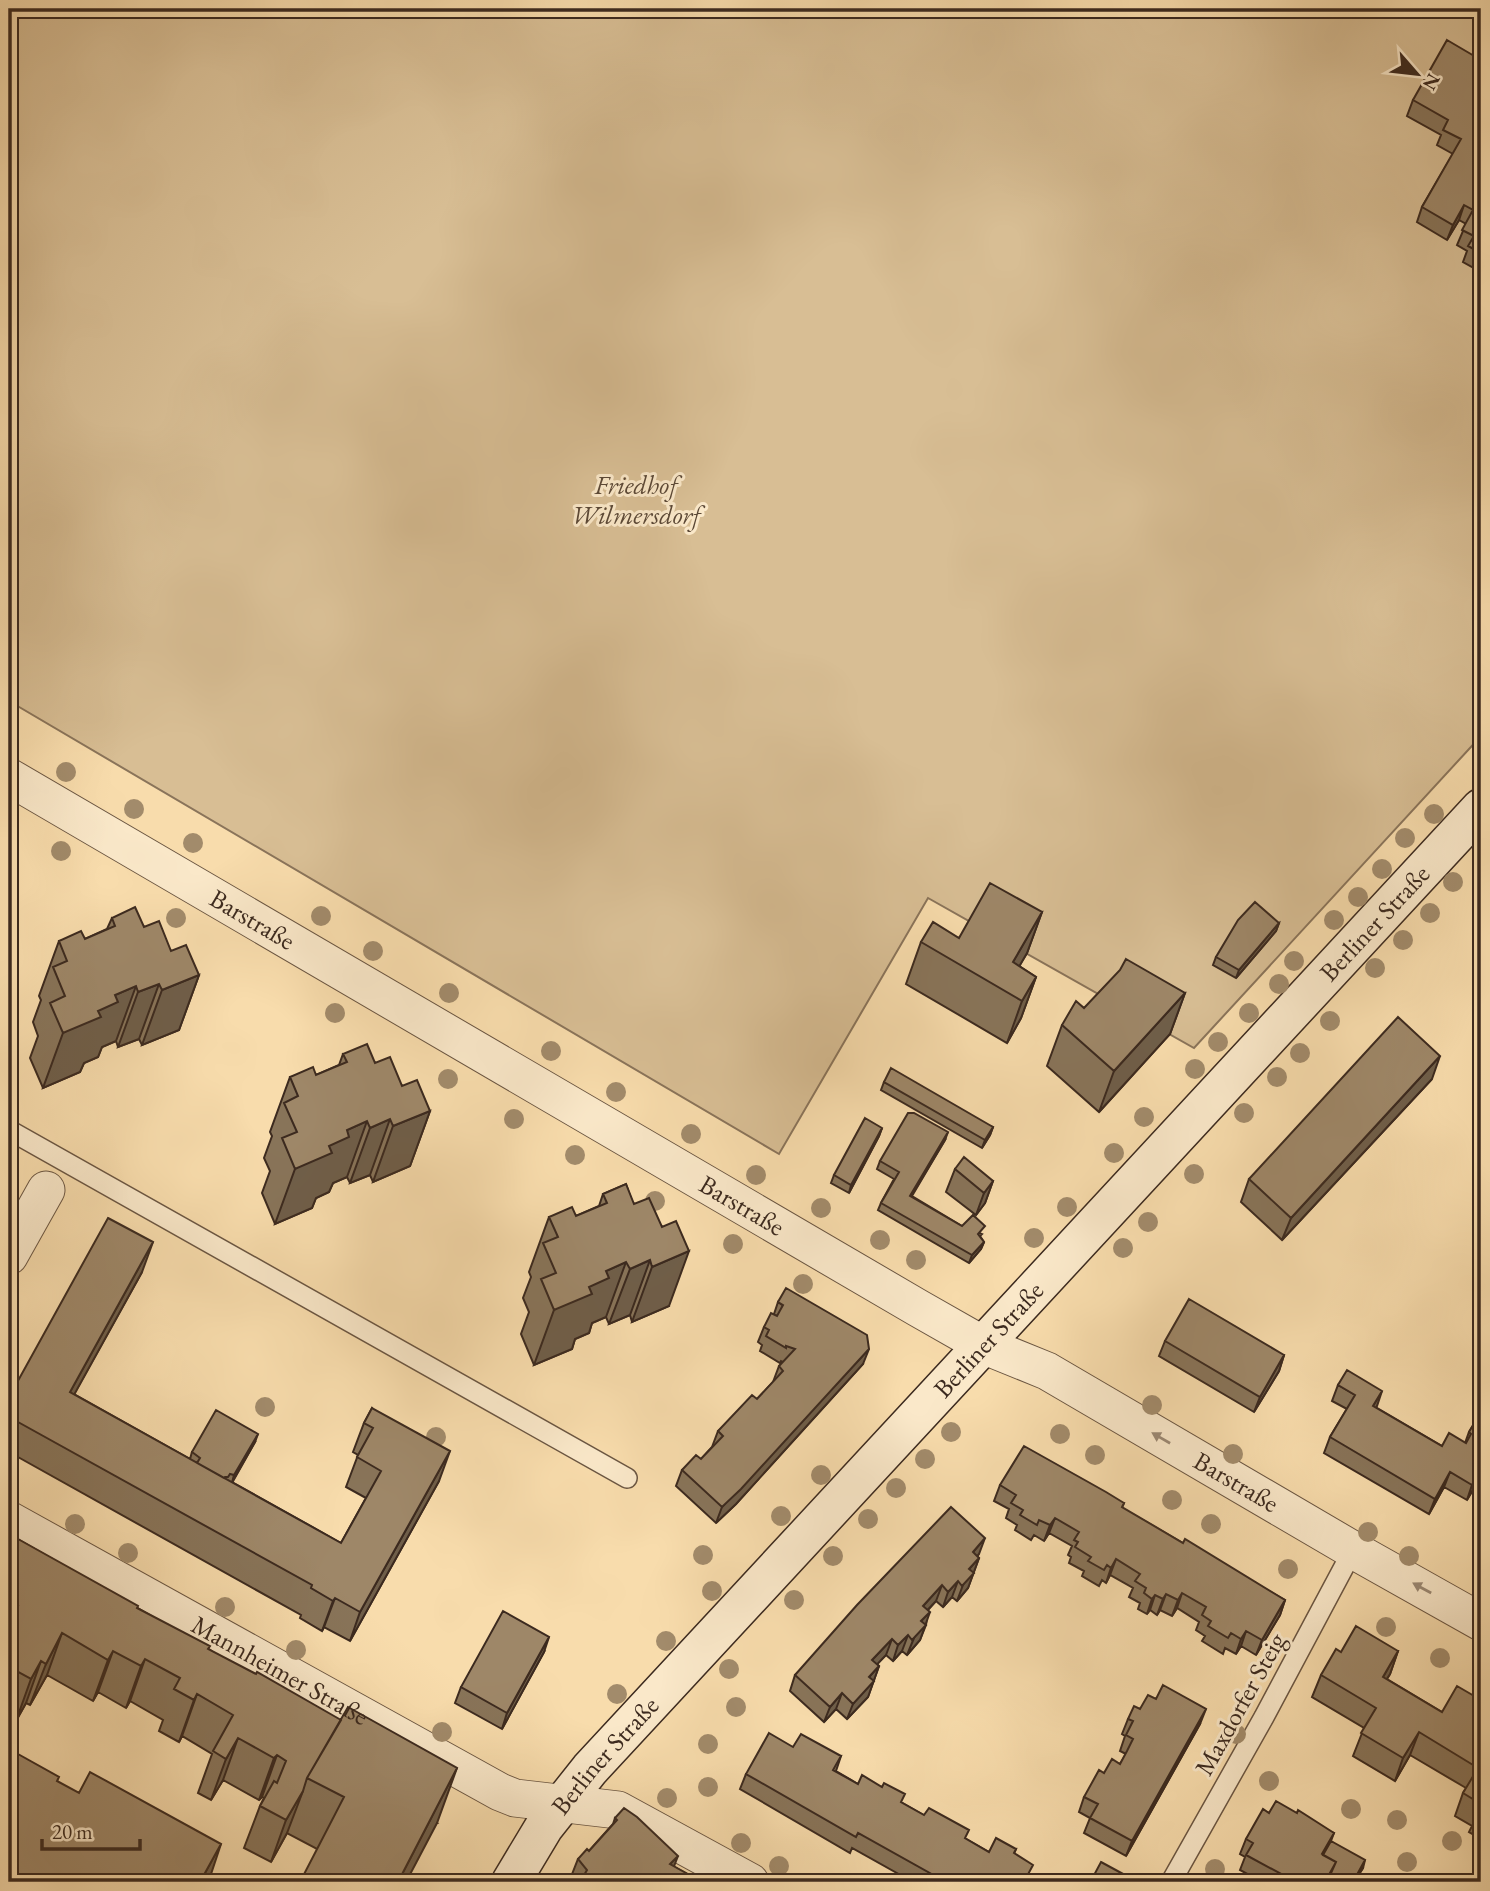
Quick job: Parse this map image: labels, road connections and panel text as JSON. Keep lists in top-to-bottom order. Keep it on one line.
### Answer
{"streets":{"street":["Barstraße","Berliner Straße","Mannheimer Straße"],"lane":["Maxdorfer Steig"]},"crossings":[["Barstraße","Berliner Straße"],["Barstraße","Maxdorfer Steig"],["Berliner Straße","Mannheimer Straße"]],"parks":["Friedhof Wilmersdorf"],"scale_bar":"20 m","north":"bottom right"}
